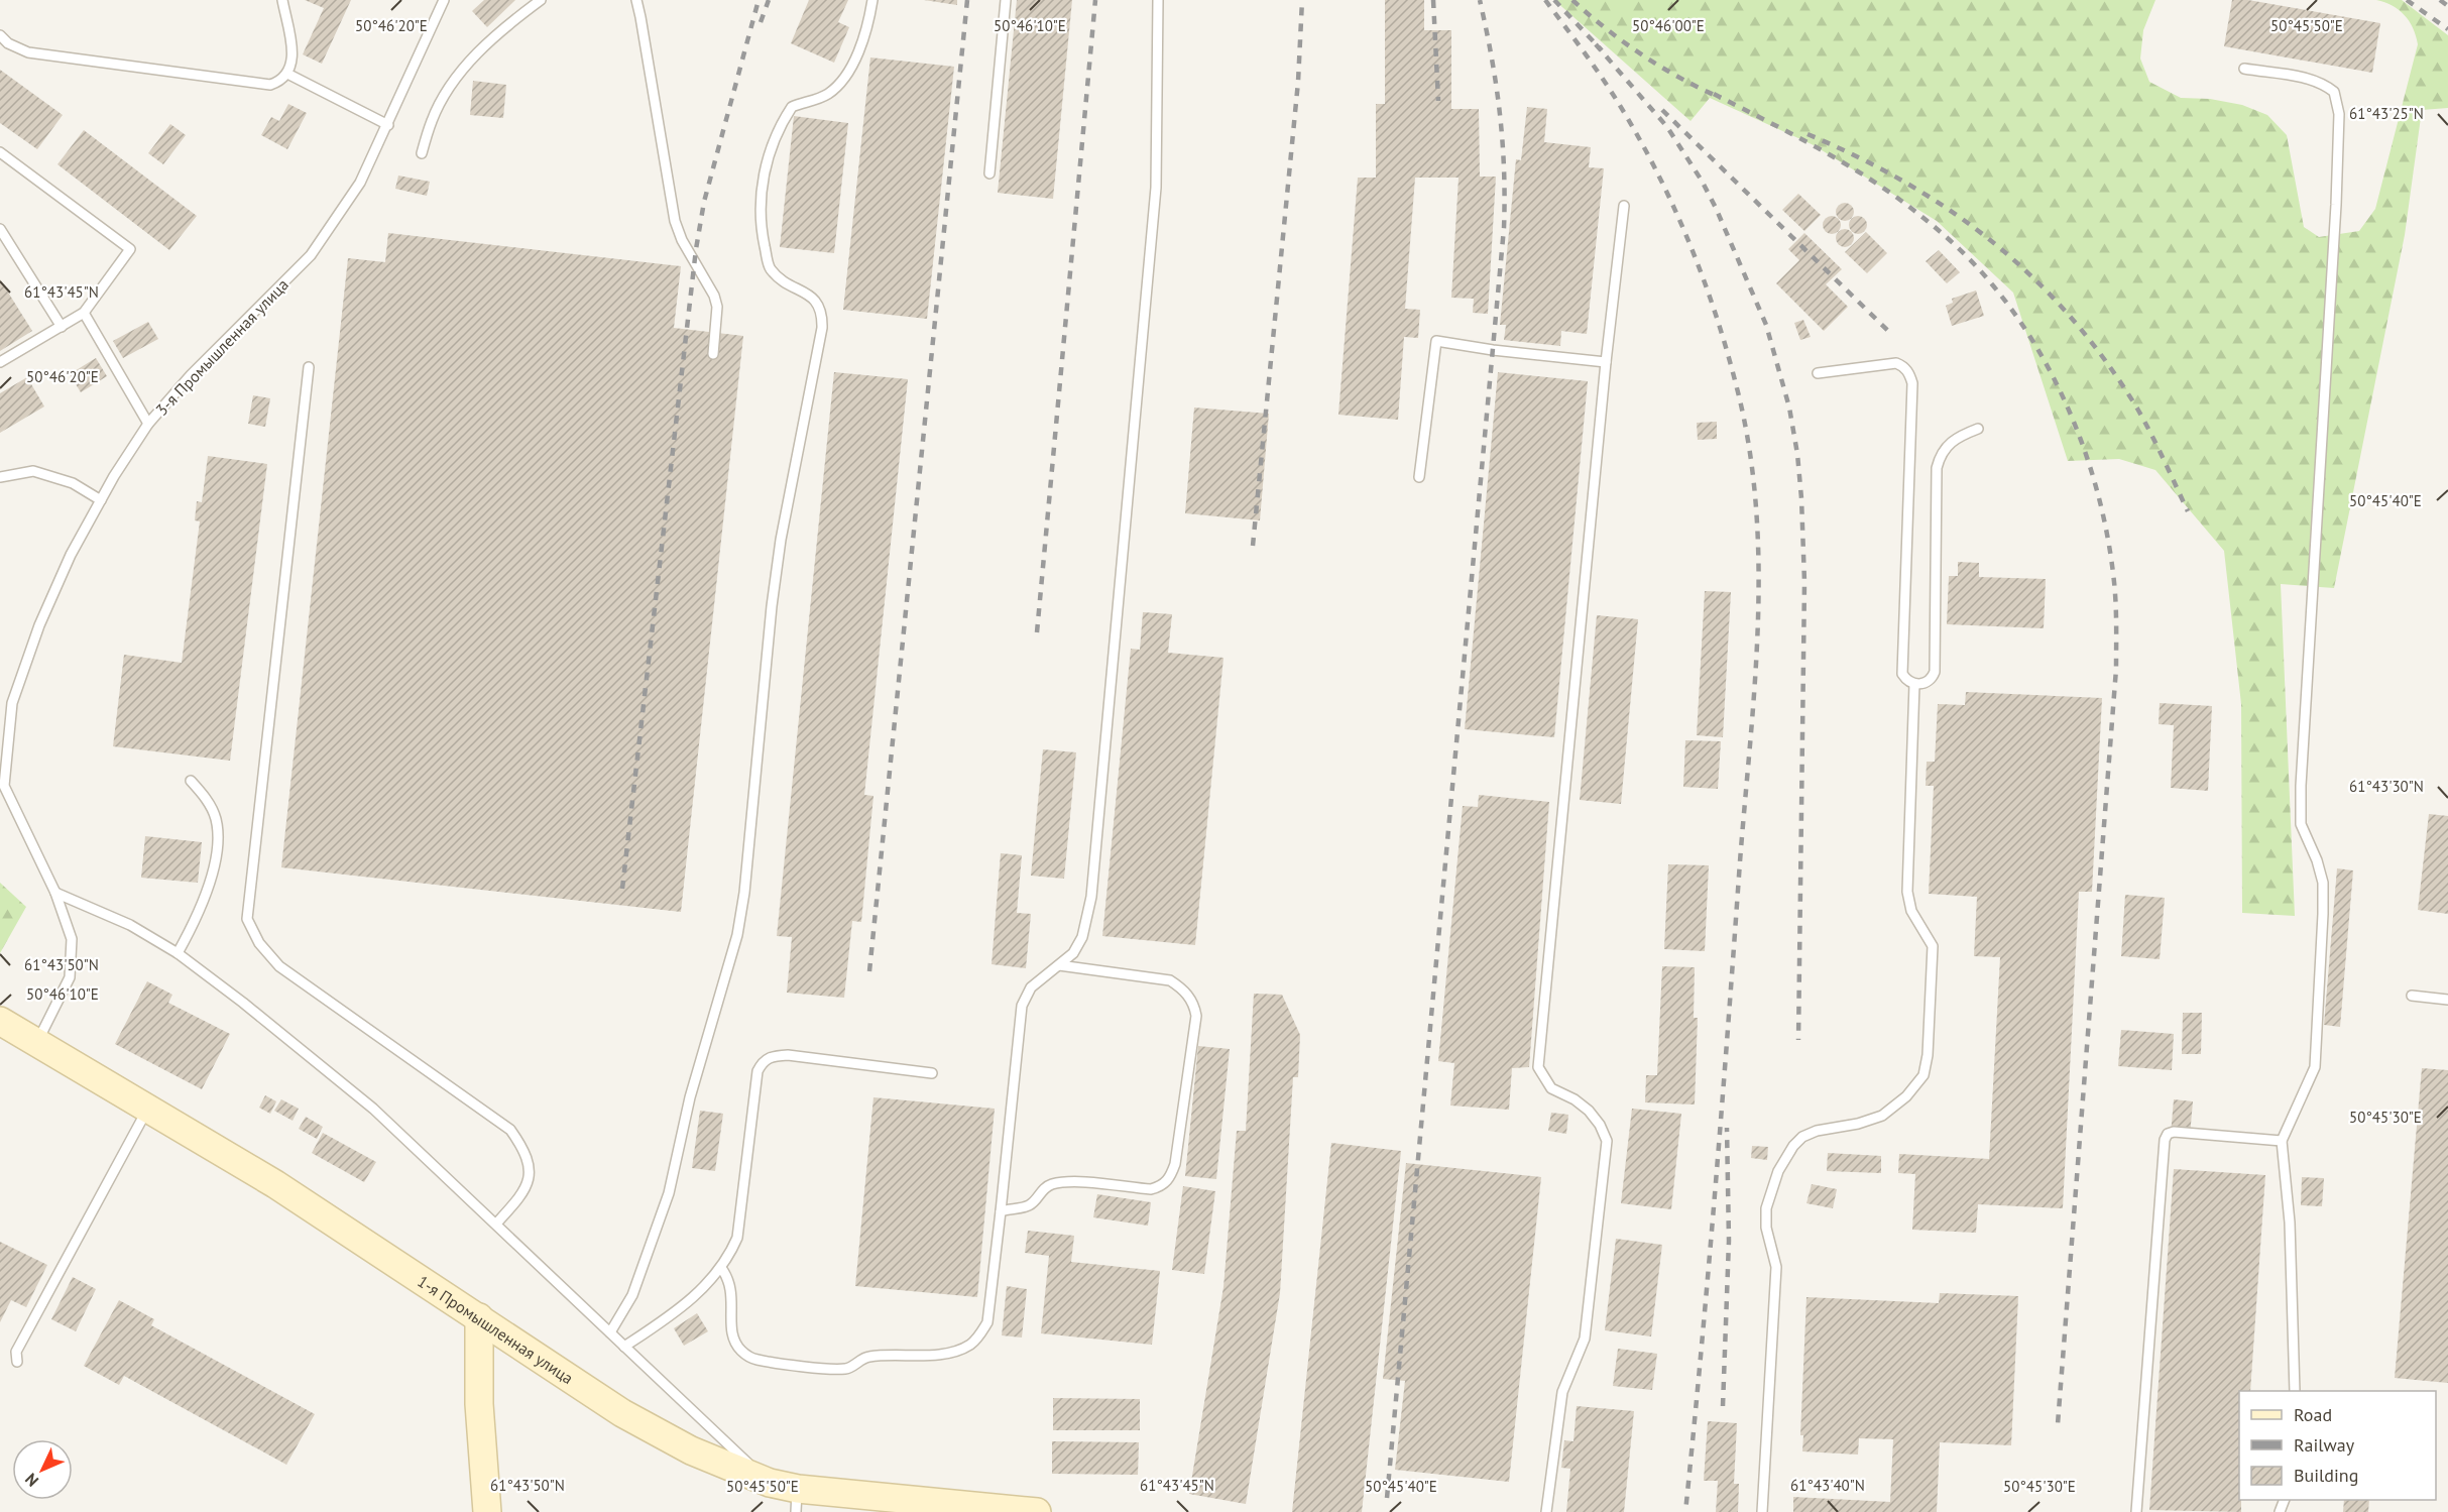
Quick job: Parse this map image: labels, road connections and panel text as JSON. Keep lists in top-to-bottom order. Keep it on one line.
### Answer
{"streets":{"main road":["1-я Промышленная улица"],"lane":["3-я Промышленная улица"]},"crossings":[["3-я Промышленная улица","1-я Промышленная улица"]],"legend":["Road","Railway","Building"],"north":"bottom left","coordinates":["50°46'20\"E","50°46'10\"E","50°46'00\"E","50°45'50\"E","61°43'25\"N","61°43'45\"N","50°45'40\"E","61°43'30\"N","61°43'50\"N","50°45'30\"E","61°43'40\"N"]}
